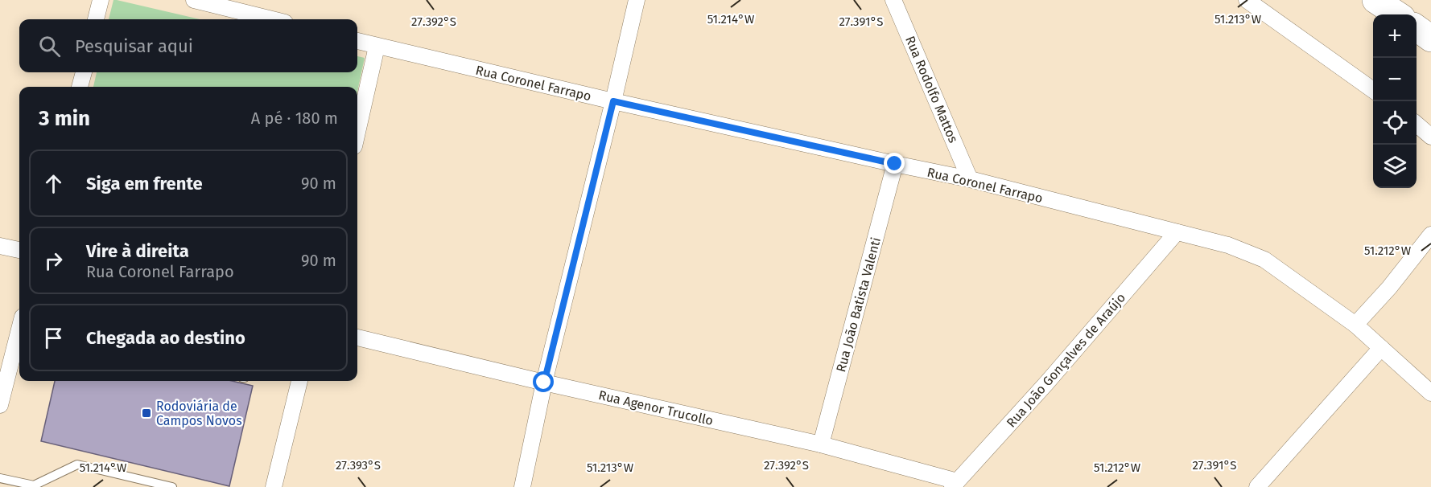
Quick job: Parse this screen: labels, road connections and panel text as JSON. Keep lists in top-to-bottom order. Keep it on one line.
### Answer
{"streets":{"street":["Rua Coronel Farrapo","Rua Rodolfo Mattos","Rua João Batista Valenti","Rua João Gonçalves de Araújo","Rua Agenor Trucollo"]},"crossings":[["Rua Coronel Farrapo","Rua Rodolfo Mattos"],["Rua Coronel Farrapo","Rua João Batista Valenti"],["Rua Coronel Farrapo","Rua João Gonçalves de Araújo"],["Rua João Batista Valenti","Rua Agenor Trucollo"],["Rua João Gonçalves de Araújo","Rua Agenor Trucollo"]],"places":{"transit":["Rodoviária de Campos Novos"]},"page":{"map_buttons":["+","−"],"search":"Pesquisar aqui","heading":["3 min","A pé · 180 m"],"list":[["Siga em frente","90 m"],["Vire à direita","Rua Coronel Farrapo","90 m"],"Chegada ao destino"]},"coordinates":["51.214°W","51.213°W","27.392°S","27.391°S","51.212°W","27.393°S"]}
